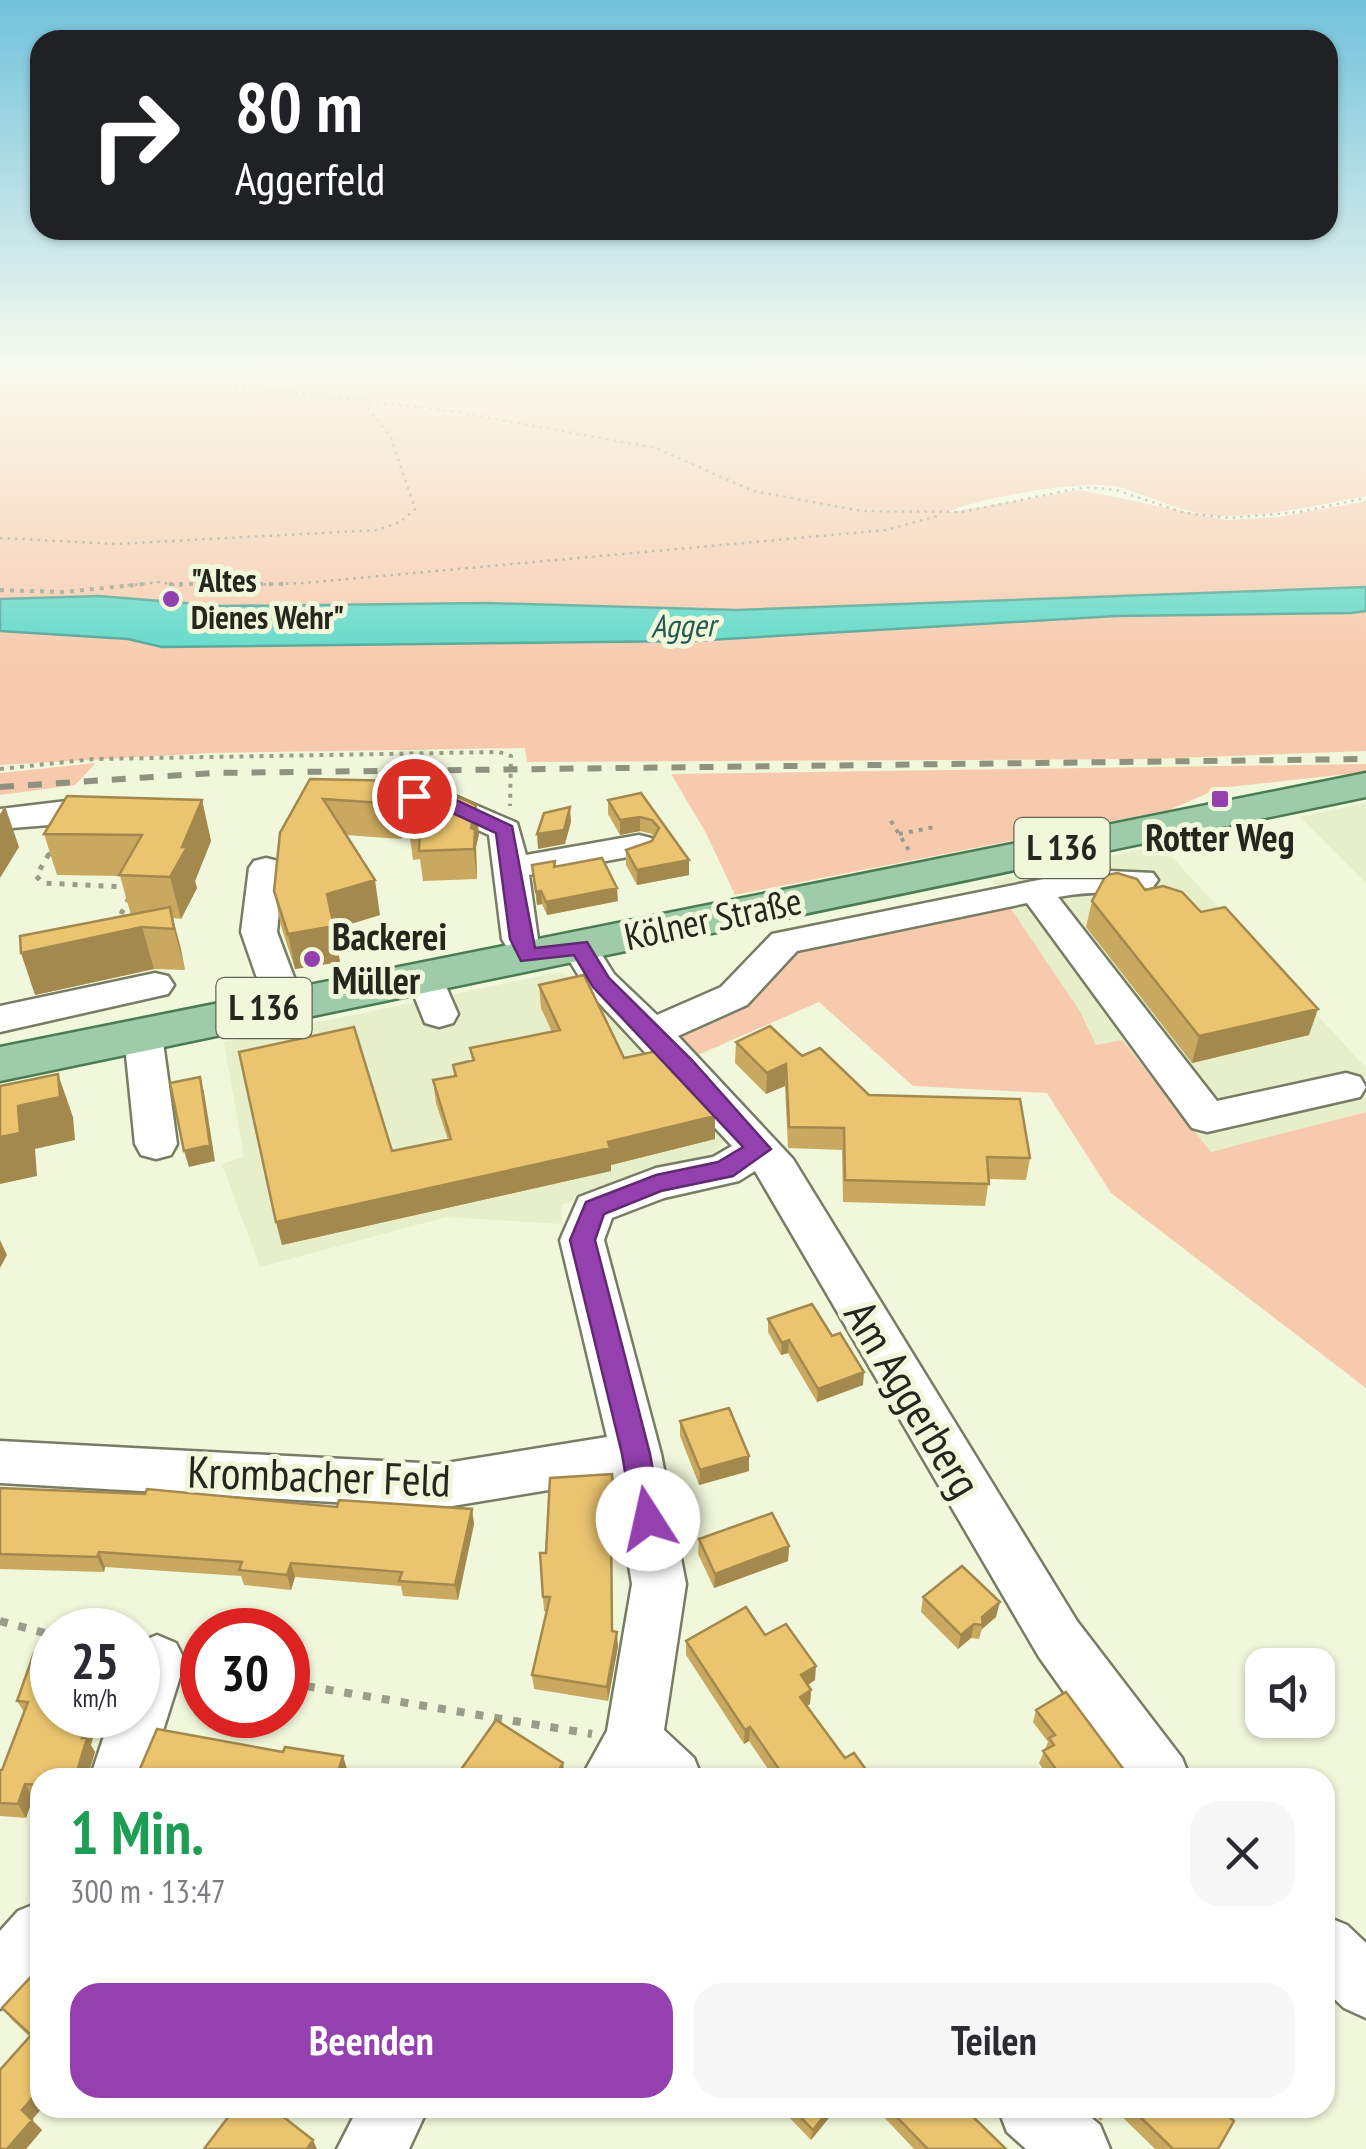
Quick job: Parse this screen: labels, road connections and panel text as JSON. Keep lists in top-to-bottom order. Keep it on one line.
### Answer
{"streets":{"main road":["L 136","Kölner Straße"],"street":["Am Aggerberg","Krombacher Feld"]},"crossings":[["Kölner Straße","Am Aggerberg"]],"water":["Agger"],"places":{"other":["\"Altes Dienes Wehr\"","Backerei Müller"],"transit":["Rotter Weg"]},"page":{"turn":["80 m","Aggerfeld"],"speed":"25 km/h","limit":"30","heading":["1 Min.","300 m · 13:47"],"buttons":["Beenden","Teilen"]}}
